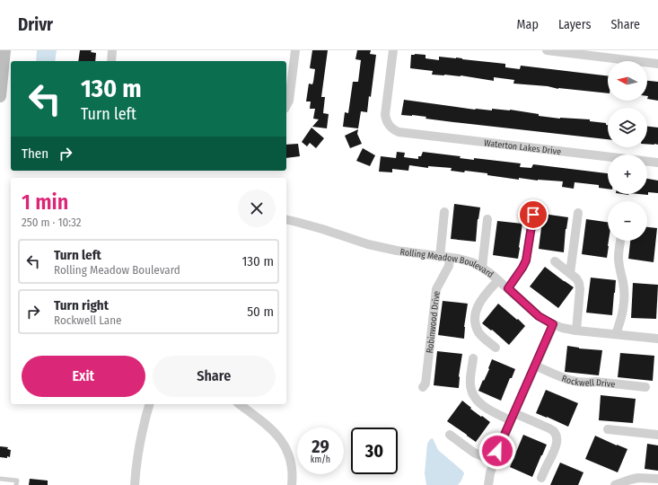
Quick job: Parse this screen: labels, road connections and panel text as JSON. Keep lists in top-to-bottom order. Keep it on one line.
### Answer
{"streets":{"street":["Waterton Lakes Drive","Rolling Meadow Boulevard","Robinwood Drive","Rockwell Drive"]},"crossings":[["Rolling Meadow Boulevard","Robinwood Drive"]],"north":"left","page":{"header":"Drivr","nav":["Map","Layers","Share"],"map_buttons":["+","−"],"turn":["130 m","Turn left"],"then":"Then","heading":["1 min","250 m · 10:32"],"list":[{"name":"Turn left","note":"Rolling Meadow Boulevard","value":"130 m"},{"name":"Turn right","note":"Rockwell Lane","value":"50 m"}],"buttons":["Exit","Share"],"speed":"29 km/h","limit":"30"}}
